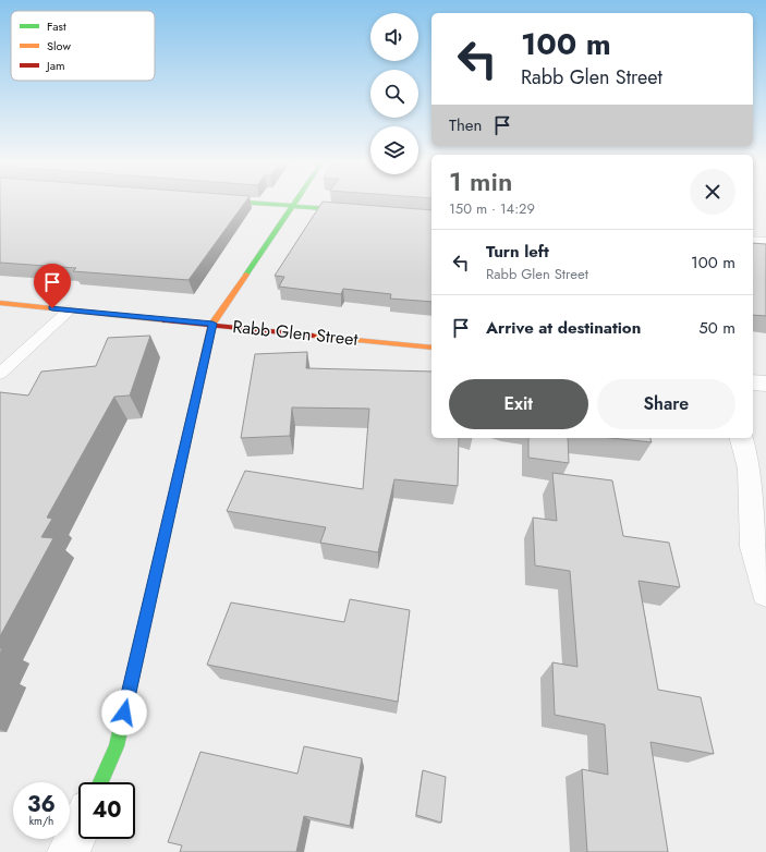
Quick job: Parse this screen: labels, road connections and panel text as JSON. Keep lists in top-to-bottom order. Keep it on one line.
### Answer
{"streets":{"street":["Rabb Glen Street"]},"legend":["Fast","Slow","Jam"],"page":{"turn":["100 m","Rabb Glen Street"],"then":"Then","heading":["1 min","150 m · 14:29"],"list":[{"name":"Turn left","note":"Rabb Glen Street","value":"100 m"},{"name":"Arrive at destination","value":"50 m"}],"buttons":["Exit","Share"],"speed":"36 km/h","limit":"40"}}
